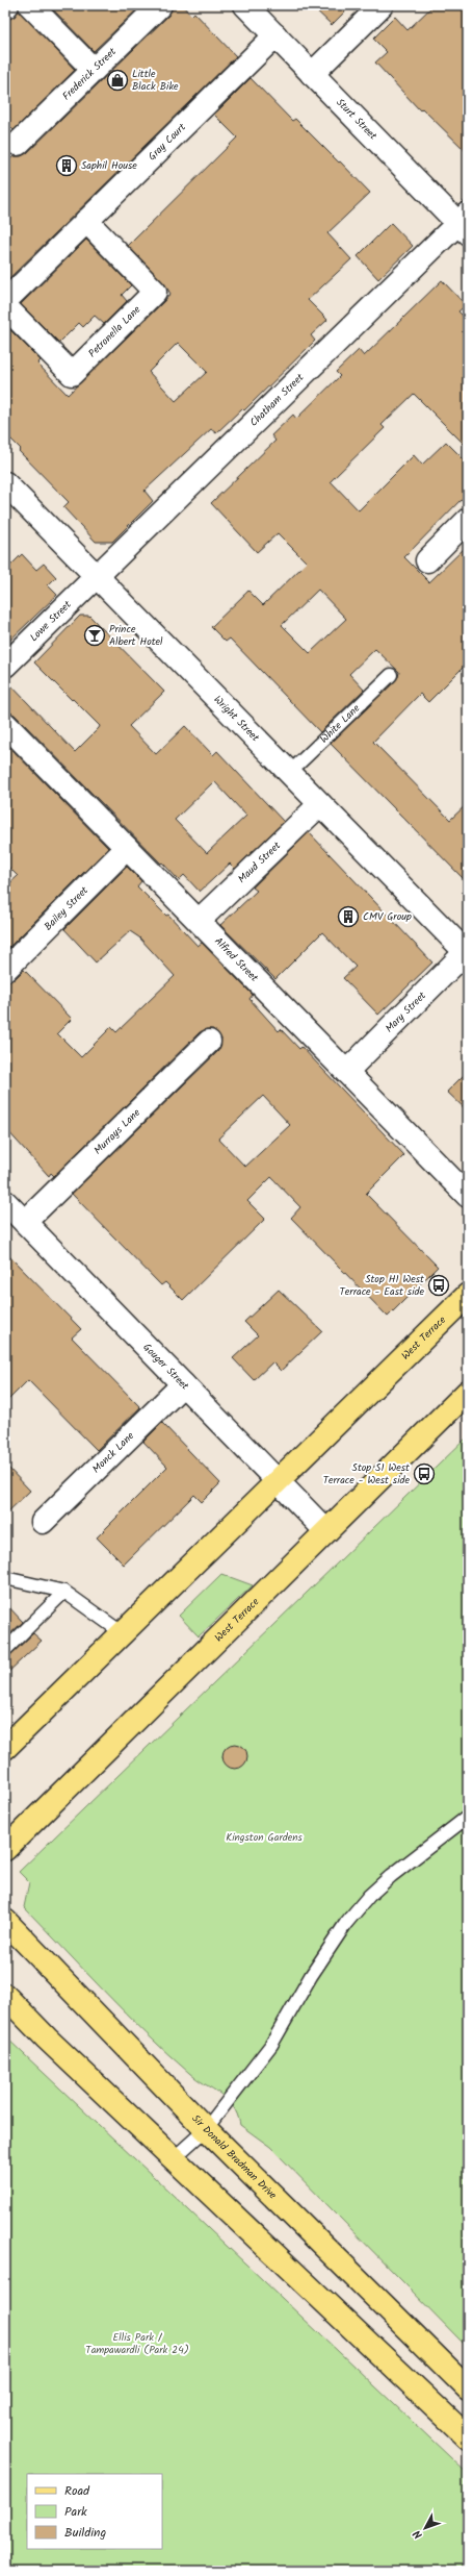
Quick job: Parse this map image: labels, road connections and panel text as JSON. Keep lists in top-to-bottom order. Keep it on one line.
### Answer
{"streets":{"main road":["West Terrace","Sir Donald Bradman Drive"],"street":["Frederick Street","Sturt Street","Gray Court","Petronella Lane","Chatham Street","Lowe Street","Wright Street","Maud Street","Bailey Street","Alfred Street","Mary Street","Murrays Lane","Gouger Street","Monck Lane"],"lane":["White Lane"]},"crossings":[["Sturt Street","Gray Court"],["Sturt Street","Chatham Street"],["Gray Court","Petronella Lane"],["Chatham Street","Lowe Street"],["Chatham Street","Wright Street"],["Lowe Street","Wright Street"],["Wright Street","White Lane"],["Wright Street","Maud Street"],["Wright Street","Mary Street"],["Maud Street","Alfred Street"],["Bailey Street","Alfred Street"],["Alfred Street","Mary Street"],["Murrays Lane","Gouger Street"],["West Terrace","Gouger Street"],["Gouger Street","Monck Lane"]],"parks":["Kingston Gardens","Ellis Park / Tampawardli (Park 24)"],"places":{"shop":["Little Black Bike"],"building":["Saphil House","CMV Group"],"bar":["Prince Albert Hotel"],"bus stop":["Stop H1 West Terrace - East side","Stop S1 West Terrace - West side"]},"legend":["Road","Park","Building"],"north":"bottom left"}
